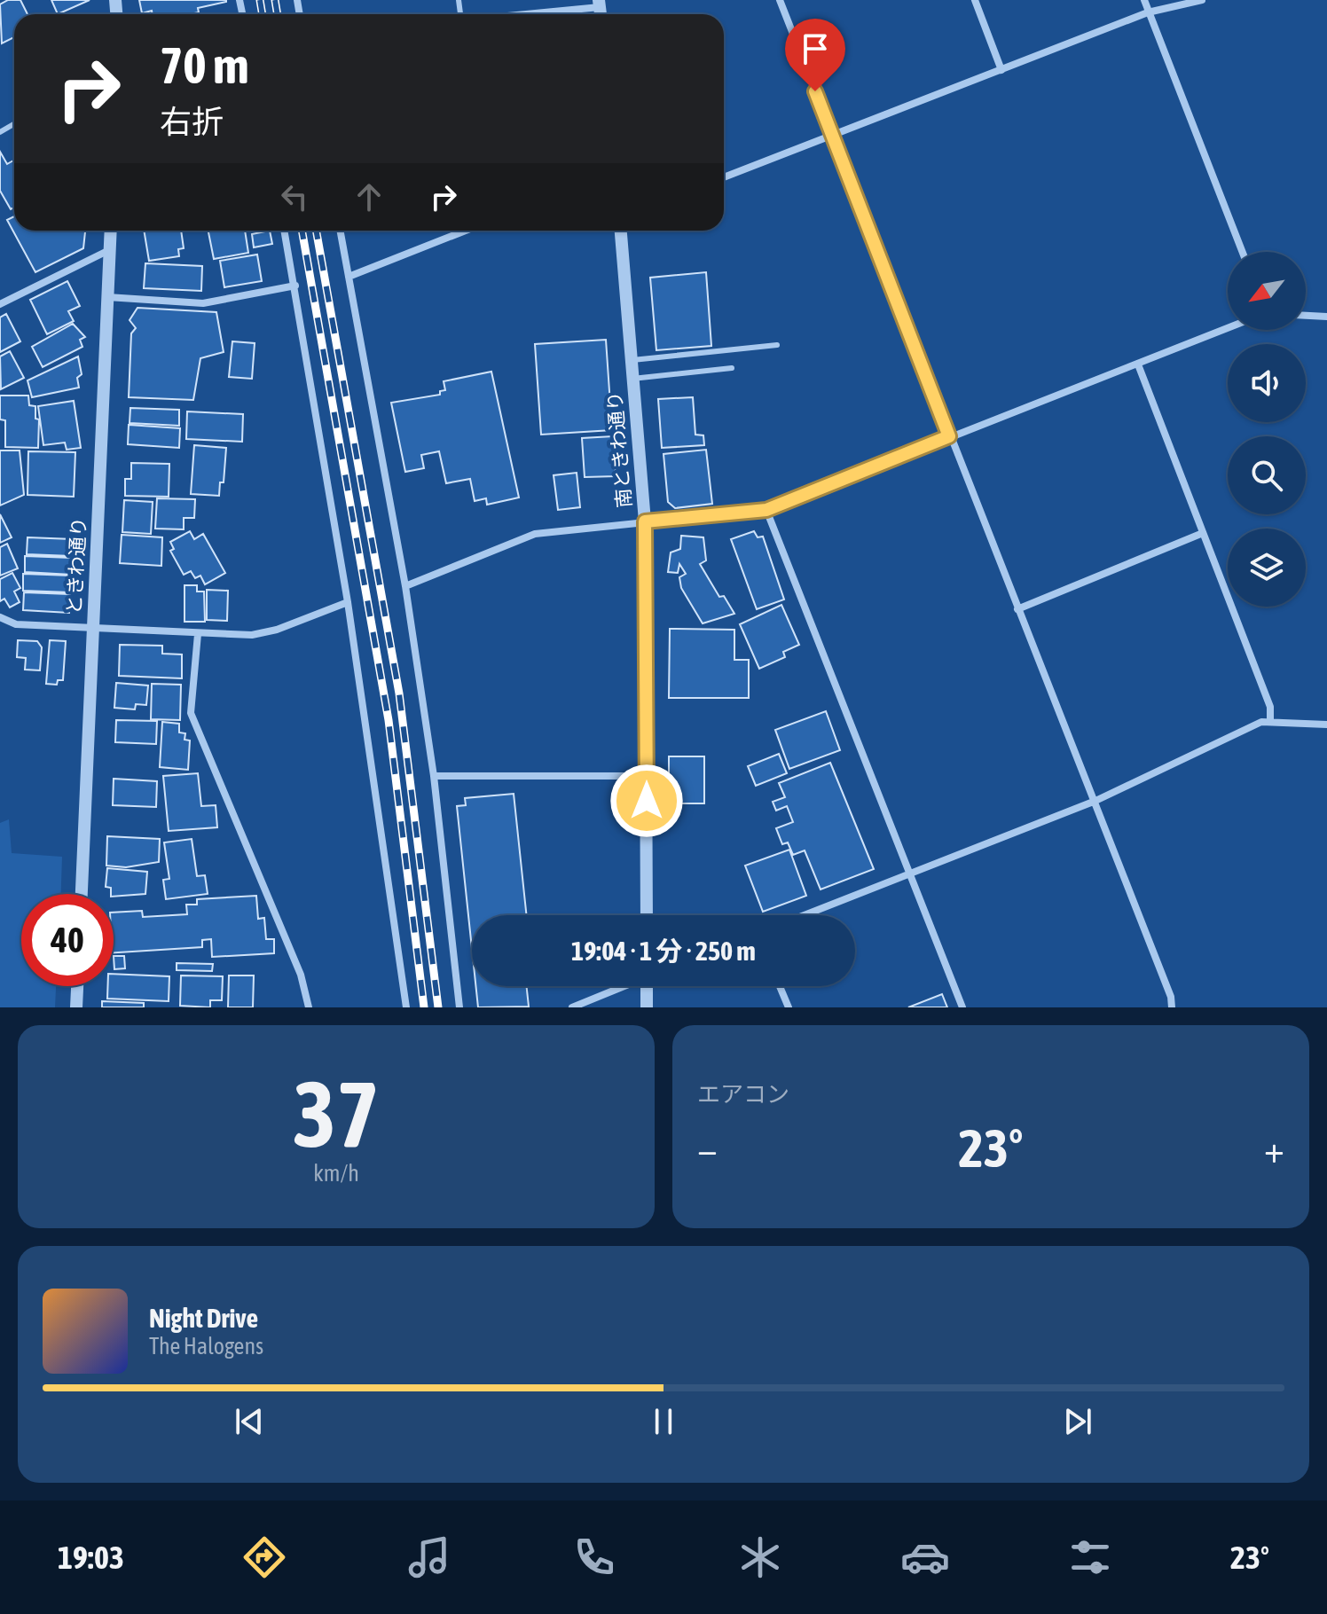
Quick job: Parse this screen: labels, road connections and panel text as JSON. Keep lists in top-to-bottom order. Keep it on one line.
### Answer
{"streets":{"street":["南ときわ通り","ときわ通り"]},"north":"bottom left","page":{"turn":["70 m","右折"],"limit":"40","trip":"19:04 · 1 分 · 250 m","tile":[["37","km/h"],"エアコン"],"heat":["−","23°","+"],"song":["Night Drive","The Halogens"],"tabs":["19:03","23°"]}}
